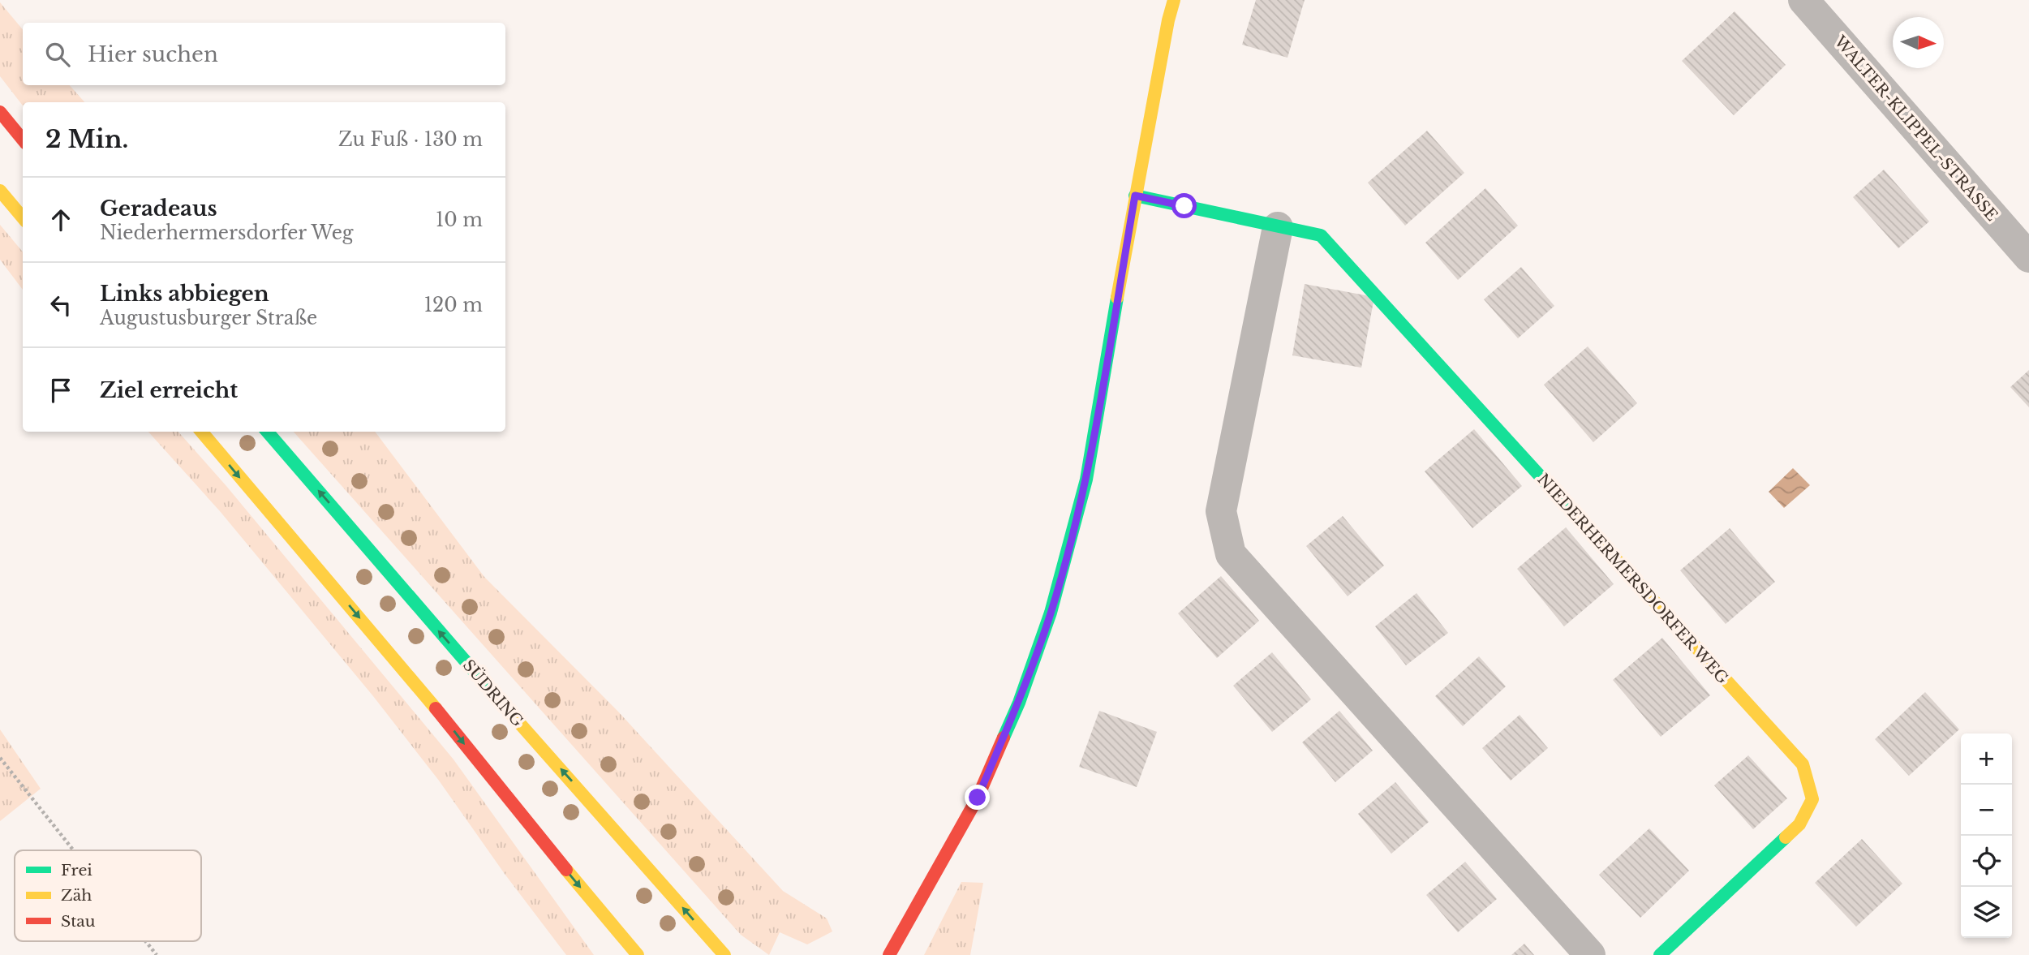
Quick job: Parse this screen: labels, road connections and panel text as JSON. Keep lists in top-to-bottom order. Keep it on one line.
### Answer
{"streets":{"main road":["NIEDERHERMERSDORFER WEG","SÜDRING"],"street":["WALTER-KLIPPEL-STRASSE"]},"legend":["Frei","Zäh","Stau"],"north":"right","page":{"search":"Hier suchen","heading":["2 Min.","Zu Fuß · 130 m"],"list":[["Geradeaus","Niederhermersdorfer Weg","10 m"],["Links abbiegen","Augustusburger Straße","120 m"],"Ziel erreicht"],"map_buttons":["+","−"]}}
